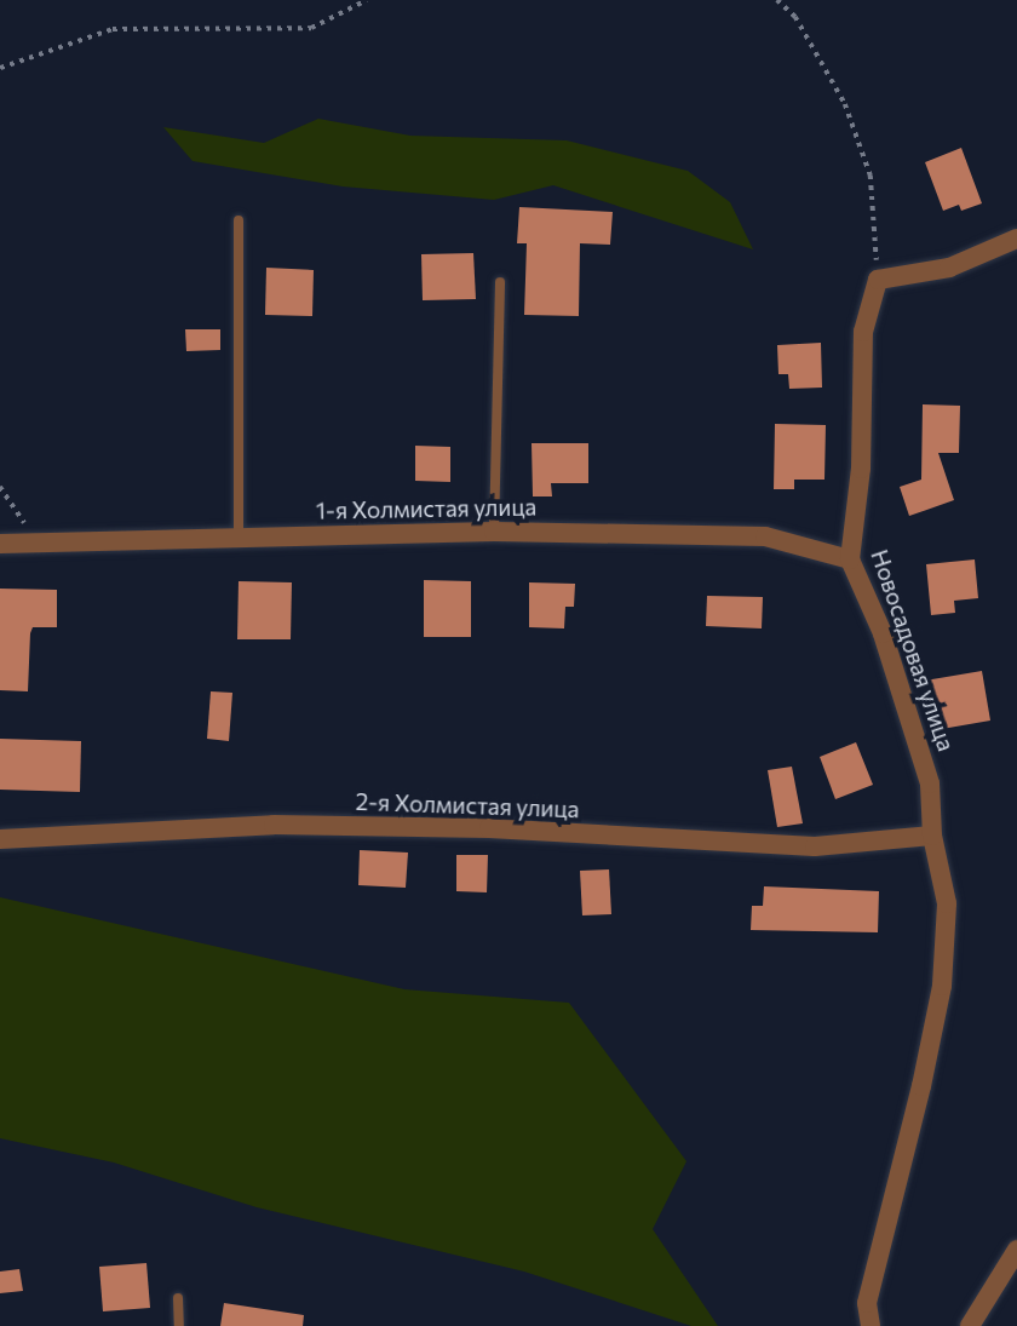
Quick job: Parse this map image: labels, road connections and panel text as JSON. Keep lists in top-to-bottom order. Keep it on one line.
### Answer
{"streets":{"street":["1-я Холмистая улица","Новосадовая улица","2-я Холмистая улица"]},"crossings":[["1-я Холмистая улица","Новосадовая улица"],["Новосадовая улица","2-я Холмистая улица"]]}
